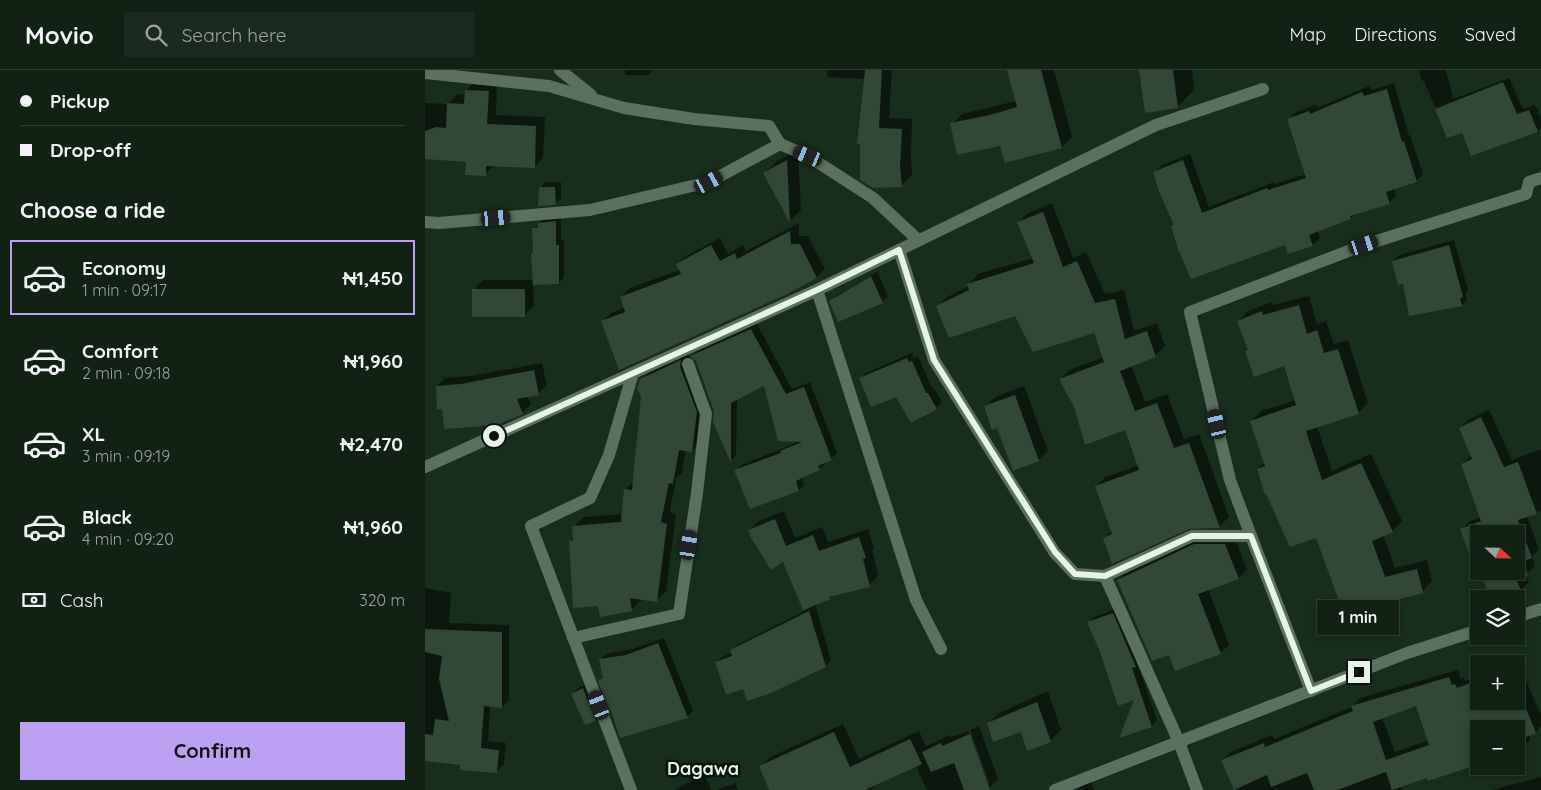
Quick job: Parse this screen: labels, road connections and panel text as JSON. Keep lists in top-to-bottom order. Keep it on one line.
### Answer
{"districts":["Dagawa"],"north":"right","page":{"header":"Movio","search":"Search here","nav":["Map","Directions","Saved"],"banner":["Pickup","Drop-off"],"heading":"Choose a ride","list":[{"name":"Economy","note":"1 min · 09:17","value":"₦1,450"},{"name":"Comfort","note":"2 min · 09:18","value":"₦1,960"},{"name":"XL","note":"3 min · 09:19","value":"₦2,470"},{"name":"Black","note":"4 min · 09:20","value":"₦1,960"}],"map_buttons":["+","−"],"pay":["Cash","320 m"],"bubble":"1 min","buttons":"Confirm"}}
